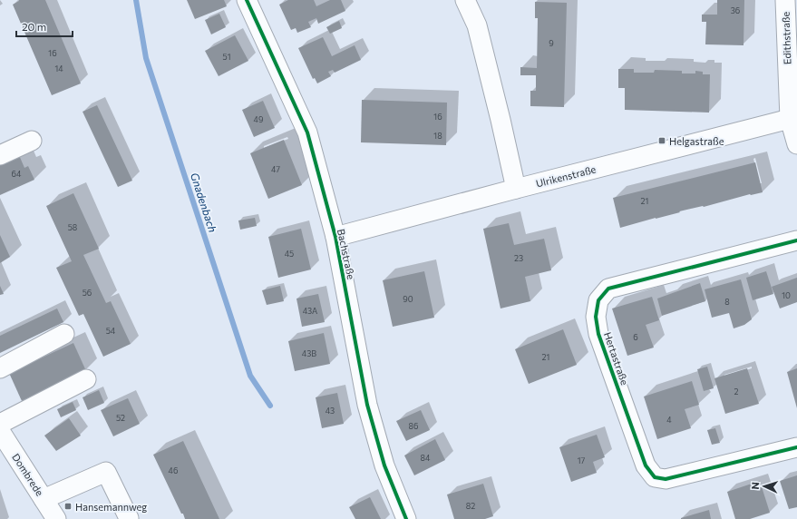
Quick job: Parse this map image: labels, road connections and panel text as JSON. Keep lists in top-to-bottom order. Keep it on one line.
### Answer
{"streets":{"street":["Edithstraße","Ulrikenstraße","Bachstraße","Hertastraße","Dombrede"]},"crossings":[["Edithstraße","Ulrikenstraße"],["Ulrikenstraße","Bachstraße"]],"water":["Gnadenbach"],"places":{"transit":["Helgastraße","Hansemannweg"]},"house_numbers":["36","9","16","51","14","16","49","18","47","64","21","58","45","23","56","10","90","8","43A","54","6","43B","21","2","43","52","4","86","84","17","46","82"],"scale_bar":"20 m","north":"left"}
